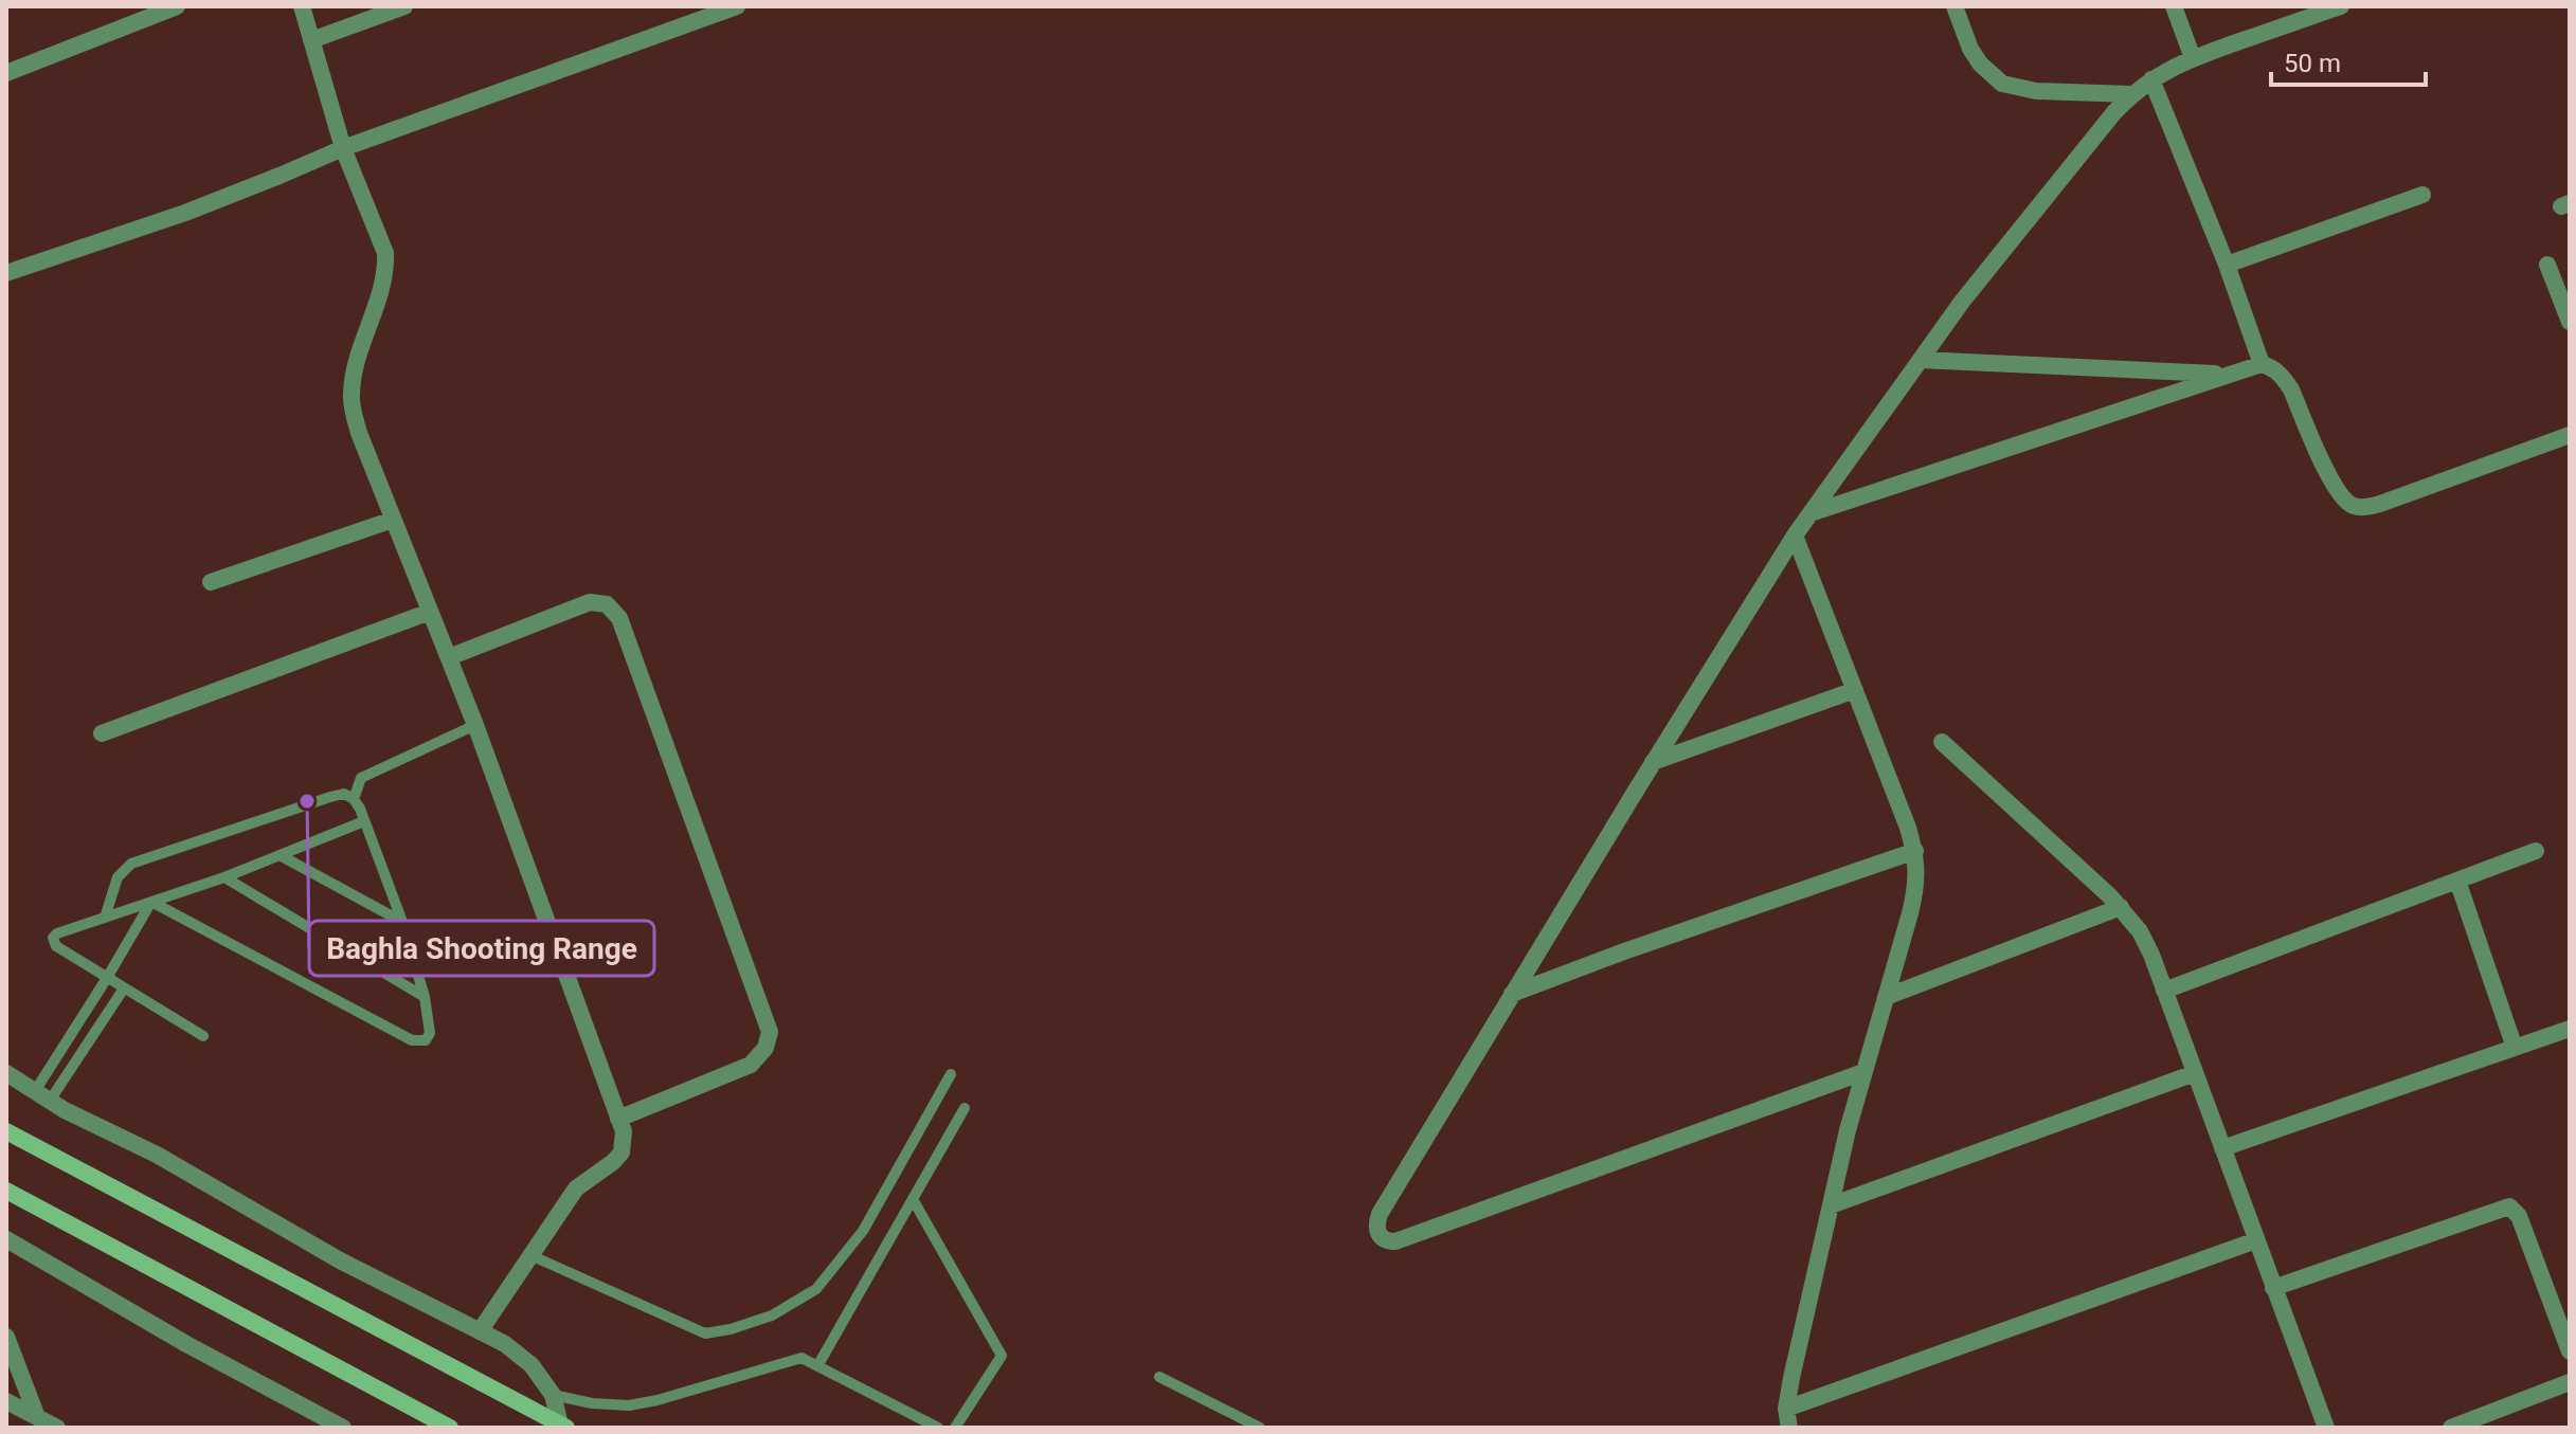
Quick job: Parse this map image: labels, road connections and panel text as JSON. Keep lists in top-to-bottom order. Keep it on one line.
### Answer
{"places":["Baghla Shooting Range"],"scale_bar":"50 m"}
